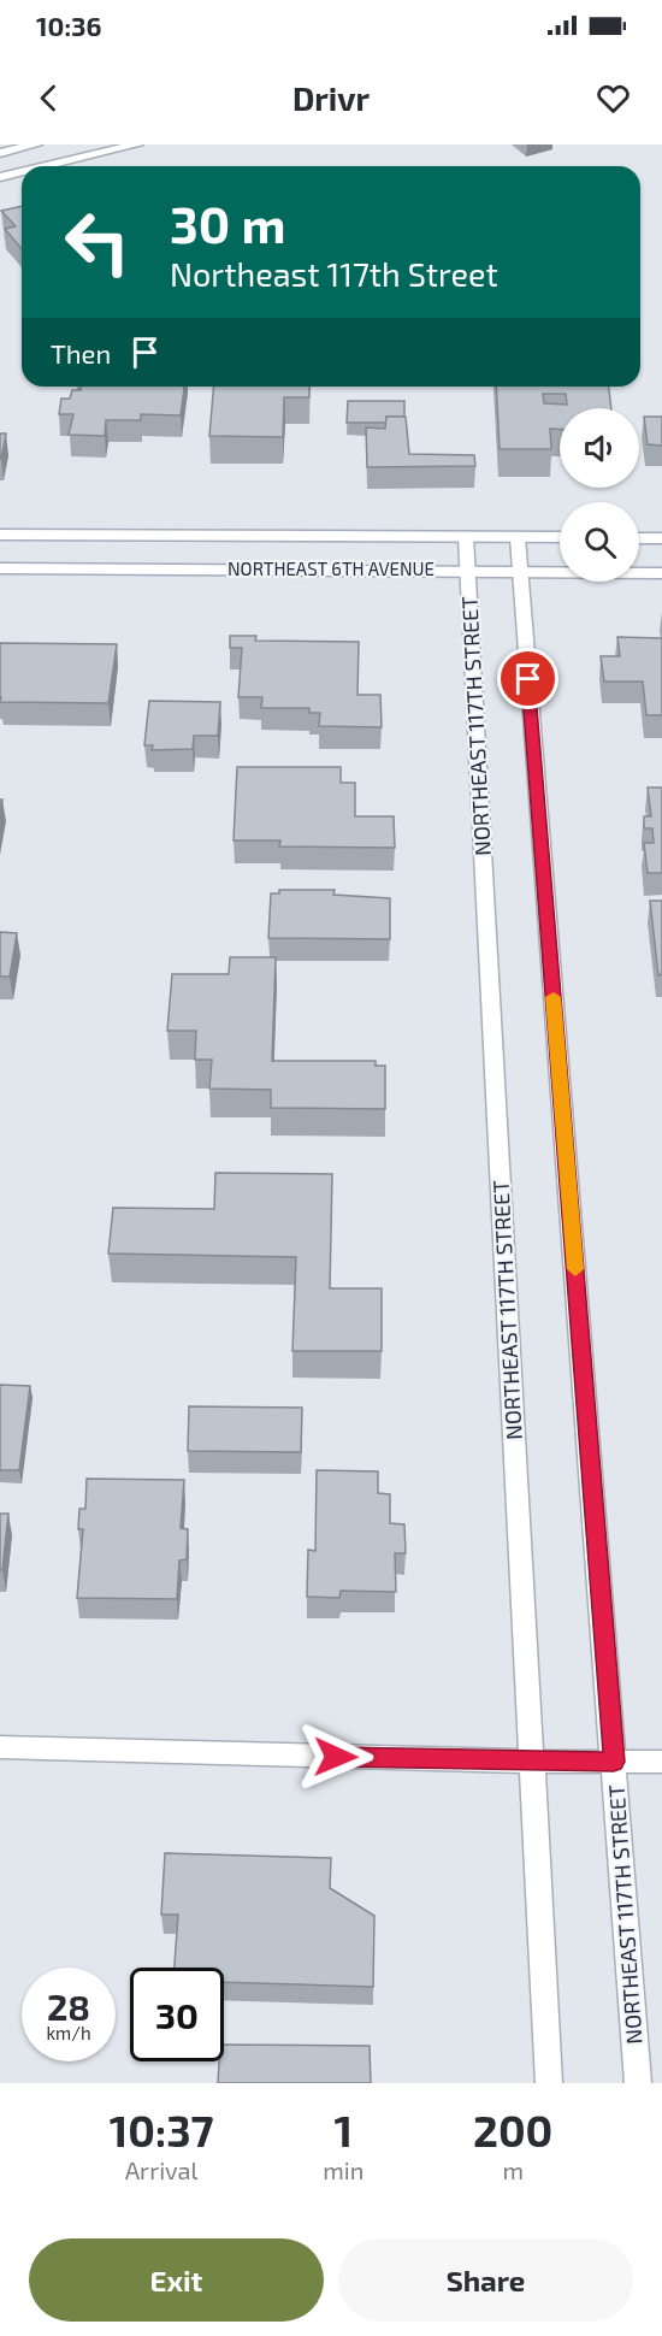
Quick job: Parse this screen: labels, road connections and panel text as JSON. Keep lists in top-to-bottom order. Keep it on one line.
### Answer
{"streets":{"street":["NORTHEAST 6TH AVENUE","NORTHEAST 117TH STREET"]},"crossings":[["NORTHEAST 6TH AVENUE","NORTHEAST 117TH STREET"]],"page":{"status":"10:36","header":"Drivr","turn":["30 m","Northeast 117th Street"],"then":"Then","speed":"28 km/h","limit":"30","eta":["10:37","Arrival","1","min","200","m"],"buttons":["Exit","Share"]}}
